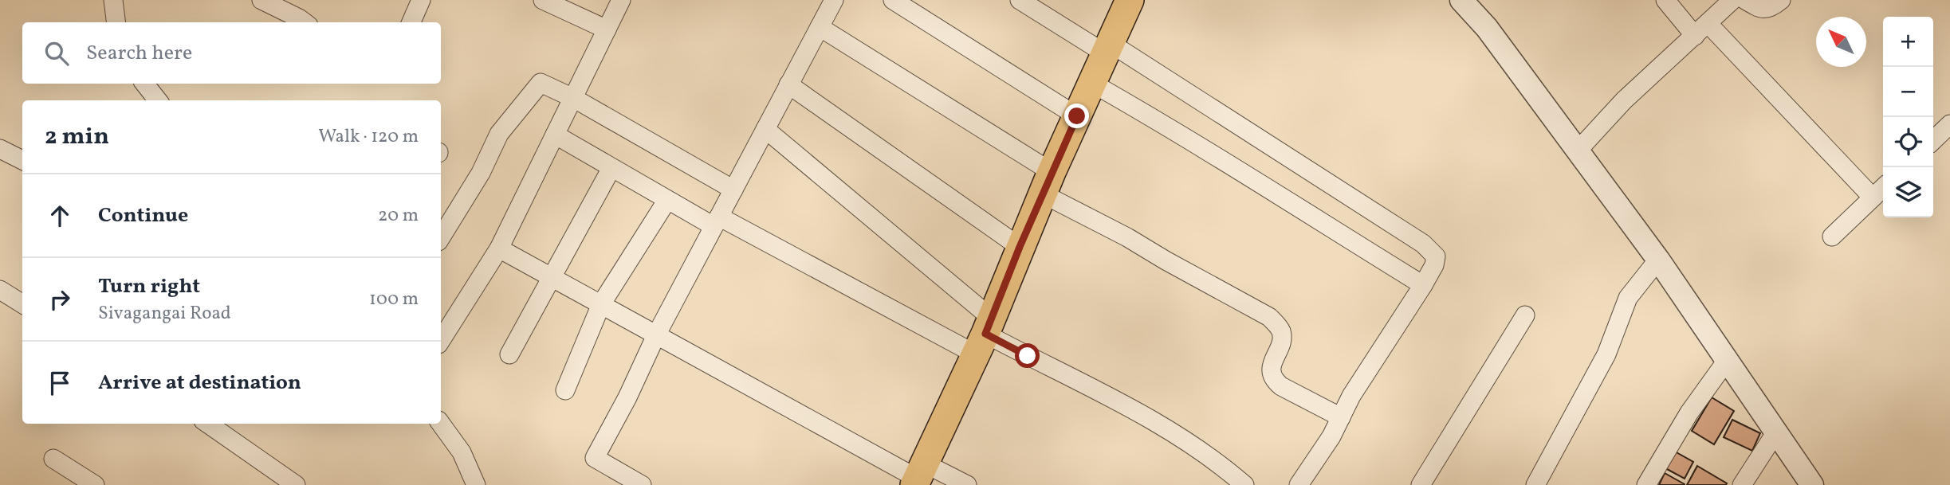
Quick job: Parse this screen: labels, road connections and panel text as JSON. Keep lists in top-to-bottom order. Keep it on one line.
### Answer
{"north":"top left","page":{"map_buttons":["+","−"],"search":"Search here","heading":["2 min","Walk · 120 m"],"list":[["Continue","20 m"],["Turn right","Sivagangai Road","100 m"],"Arrive at destination"]}}
